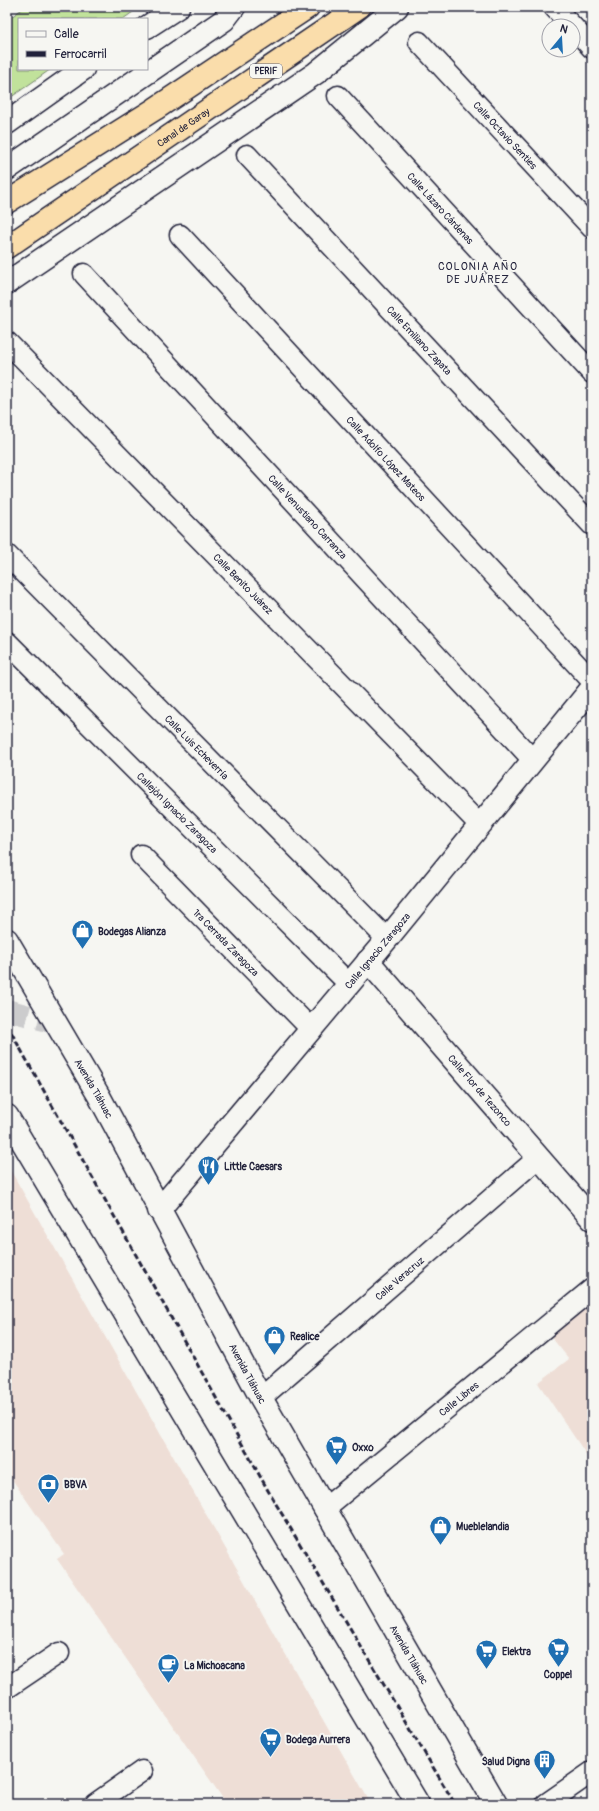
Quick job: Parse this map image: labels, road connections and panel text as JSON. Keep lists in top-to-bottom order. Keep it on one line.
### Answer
{"streets":{"highway":["PERIF","Canal de Garay"],"main road":["Calle Ignacio Zaragoza","Avenida Tláhuac","Calle Flor de Tezonco"],"street":["Calle Octavio Senties","Calle Lázaro Cárdenas","Calle Emiliano Zapata","Calle Adolfo López Mateos","Calle Venustiano Carranza","Calle Benito Juárez","Calle Luis Echeverría","Callejón Ignacio Zaragoza","1ra Cerrada Zaragoza","Calle Veracruz","Calle Libres"]},"crossings":[["Calle Venustiano Carranza","Calle Ignacio Zaragoza"],["Calle Benito Juárez","Calle Ignacio Zaragoza"],["Calle Luis Echeverría","Calle Ignacio Zaragoza"],["Callejón Ignacio Zaragoza","Calle Ignacio Zaragoza"],["1ra Cerrada Zaragoza","Calle Ignacio Zaragoza"],["Calle Ignacio Zaragoza","Avenida Tláhuac"],["Calle Ignacio Zaragoza","Calle Flor de Tezonco"],["Avenida Tláhuac","Calle Veracruz"],["Avenida Tláhuac","Calle Libres"],["Calle Flor de Tezonco","Calle Veracruz"]],"districts":["COLONIA AÑO DE JUÁREZ"],"places":{"shop":["Bodegas Alianza","Realice","Mueblelandia"],"restaurant":["Little Caesars"],"supermarket":["Oxxo","Coppel","Elektra","Bodega Aurrera"],"bank":["BBVA"],"cafe":["La Michoacana"],"building":["Salud Digna"]},"legend":["Calle","Ferrocarril"],"north":"top"}
